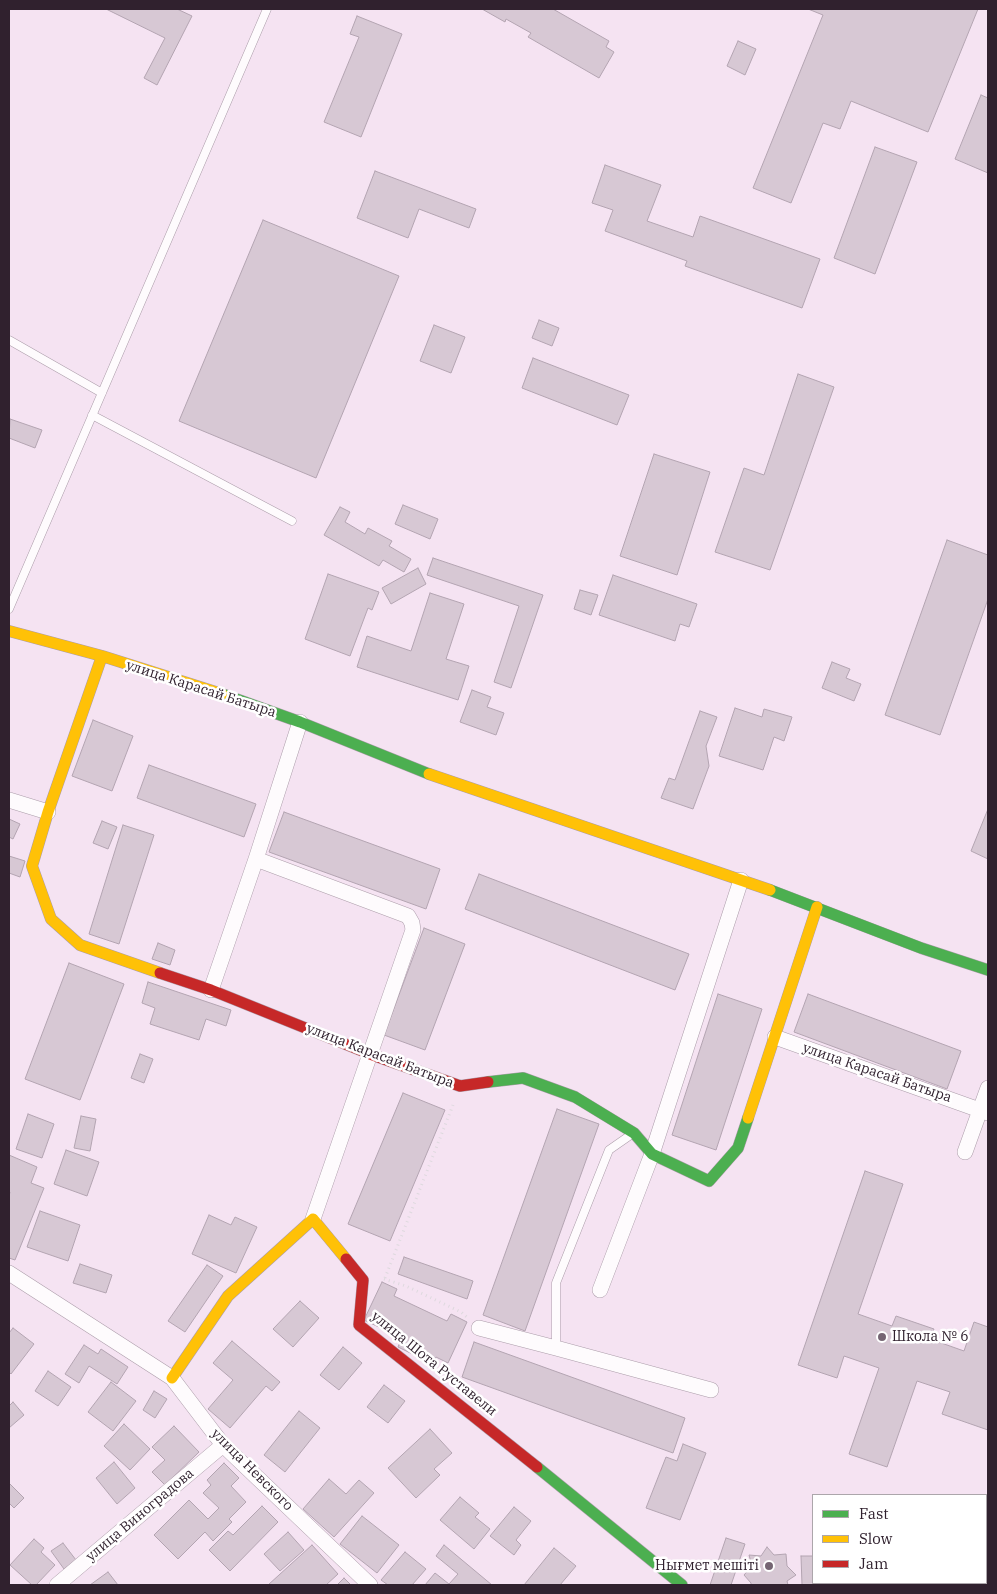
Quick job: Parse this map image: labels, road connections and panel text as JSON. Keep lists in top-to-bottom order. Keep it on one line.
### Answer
{"streets":{"street":["улица Карасай Батыра","улица Шота Руставели","улица Невского","улица Виноградова"]},"crossings":[["улица Невского","улица Виноградова"]],"places":["Школа № 6","Нығмет мешіті"],"legend":["Fast","Slow","Jam"]}
